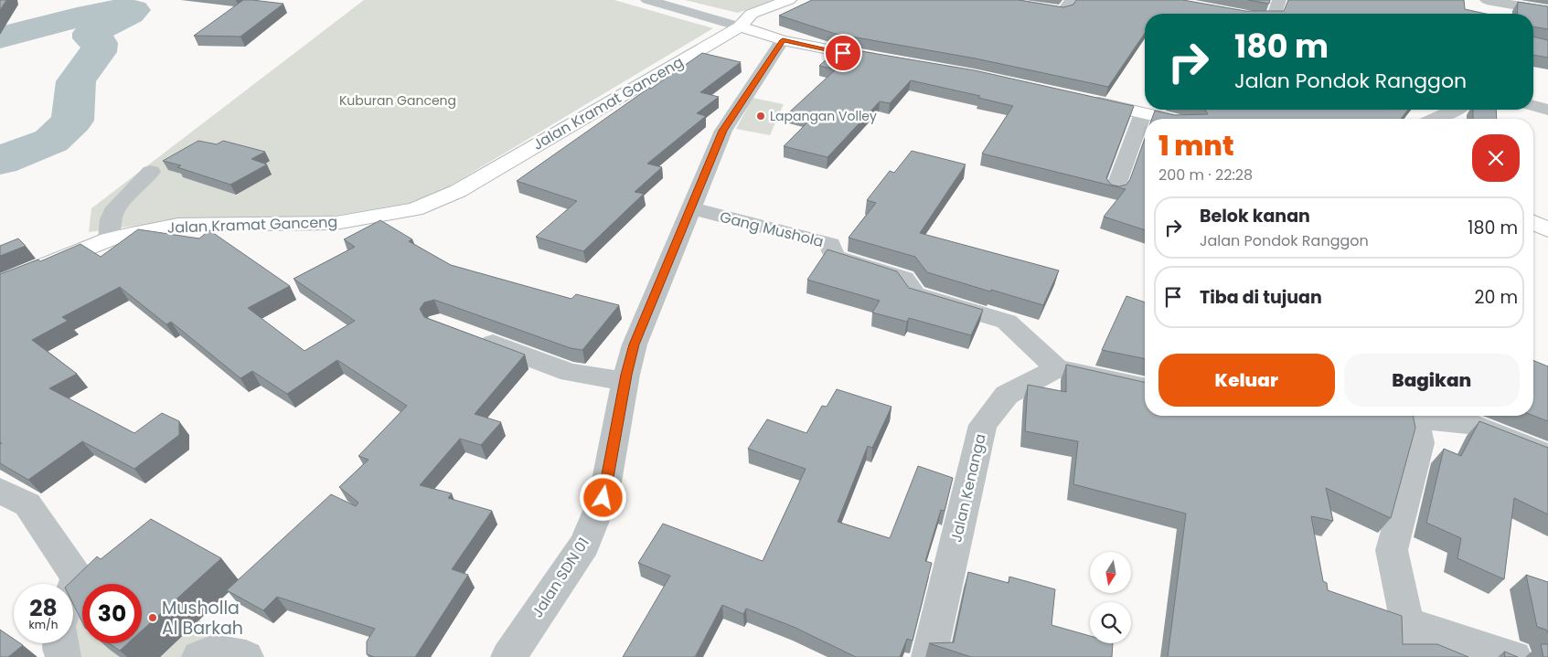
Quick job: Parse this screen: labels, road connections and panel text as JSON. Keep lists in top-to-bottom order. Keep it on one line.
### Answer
{"streets":{"street":["Jalan Kramat Ganceng","Gang Mushola","Jalan Kenanga","Jalan SDN 01"]},"crossings":[["Gang Mushola","Jalan Kenanga"],["Gang Mushola","Jalan SDN 01"]],"parks":["Kuburan Ganceng"],"places":["Lapangan Volley","Musholla Al Barkah"],"north":"bottom","page":{"turn":["180 m","Jalan Pondok Ranggon"],"heading":["1 mnt","200 m · 22:28"],"list":[{"name":"Belok kanan","note":"Jalan Pondok Ranggon","value":"180 m"},{"name":"Tiba di tujuan","value":"20 m"}],"buttons":["Keluar","Bagikan"],"speed":"28 km/h","limit":"30"}}
